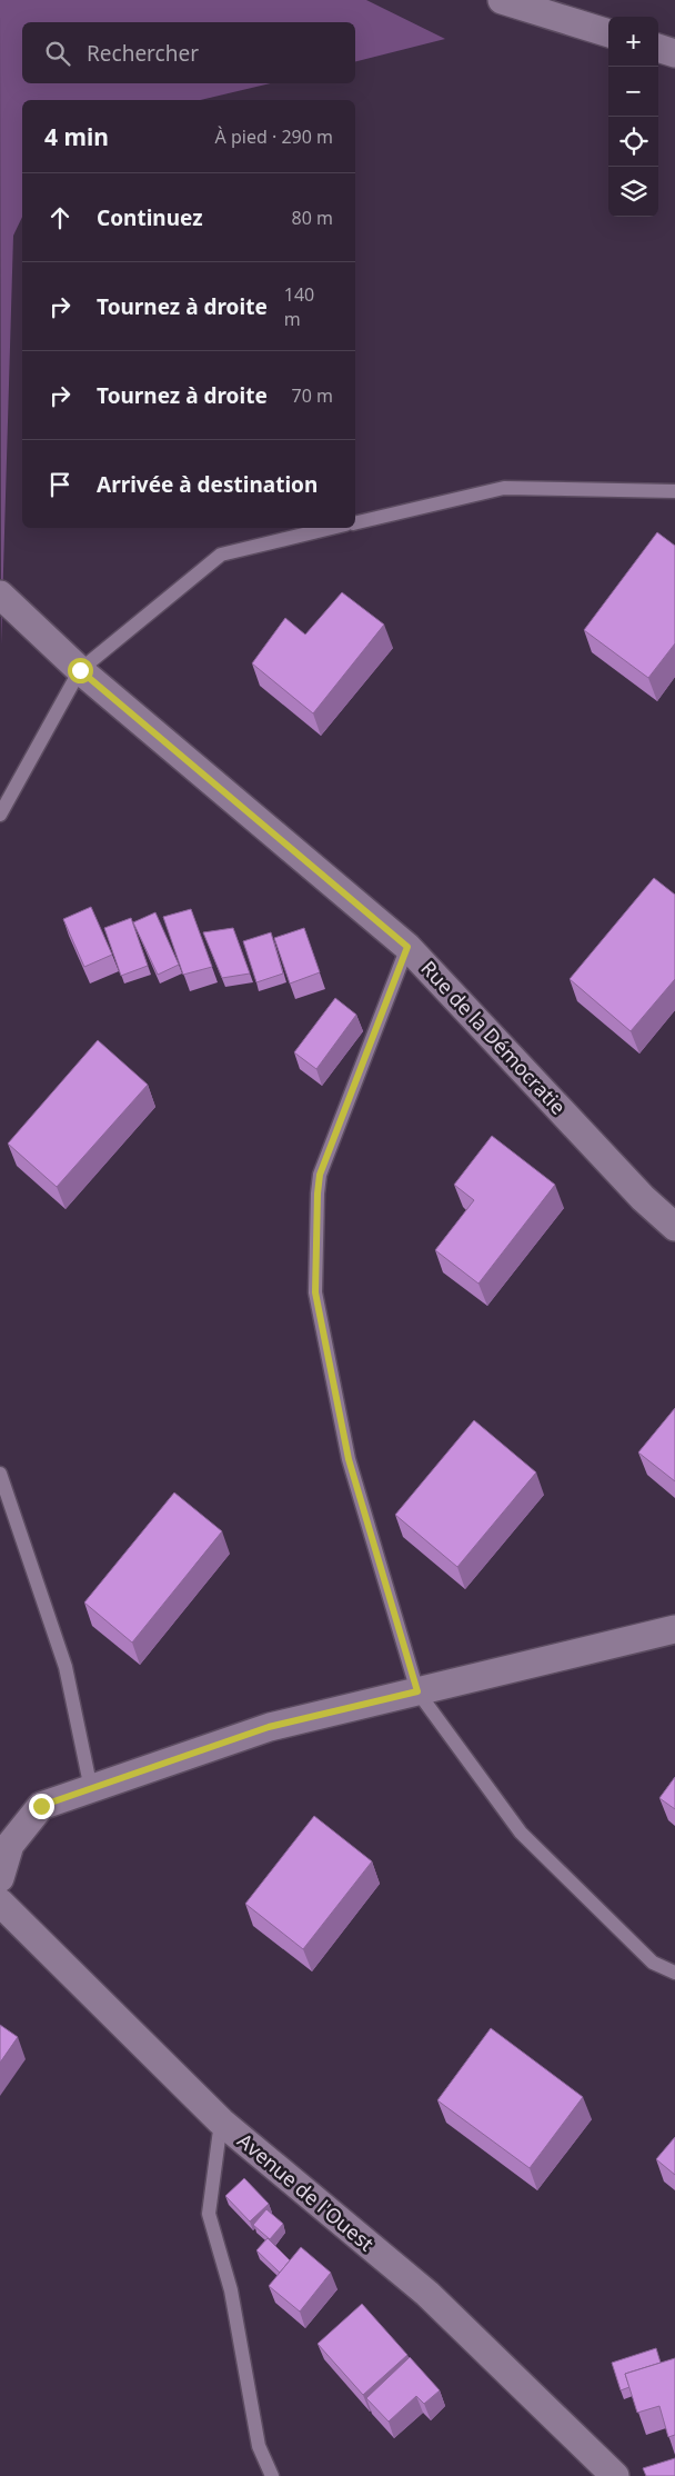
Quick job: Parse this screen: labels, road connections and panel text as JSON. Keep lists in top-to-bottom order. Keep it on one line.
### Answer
{"streets":{"street":["Rue de la Démocratie","Avenue de l'Ouest"]},"page":{"map_buttons":["+","−"],"search":"Rechercher","heading":["4 min","À pied · 290 m"],"list":[["Continuez","80 m"],["Tournez à droite","140 m"],["Tournez à droite","70 m"],"Arrivée à destination"]}}
